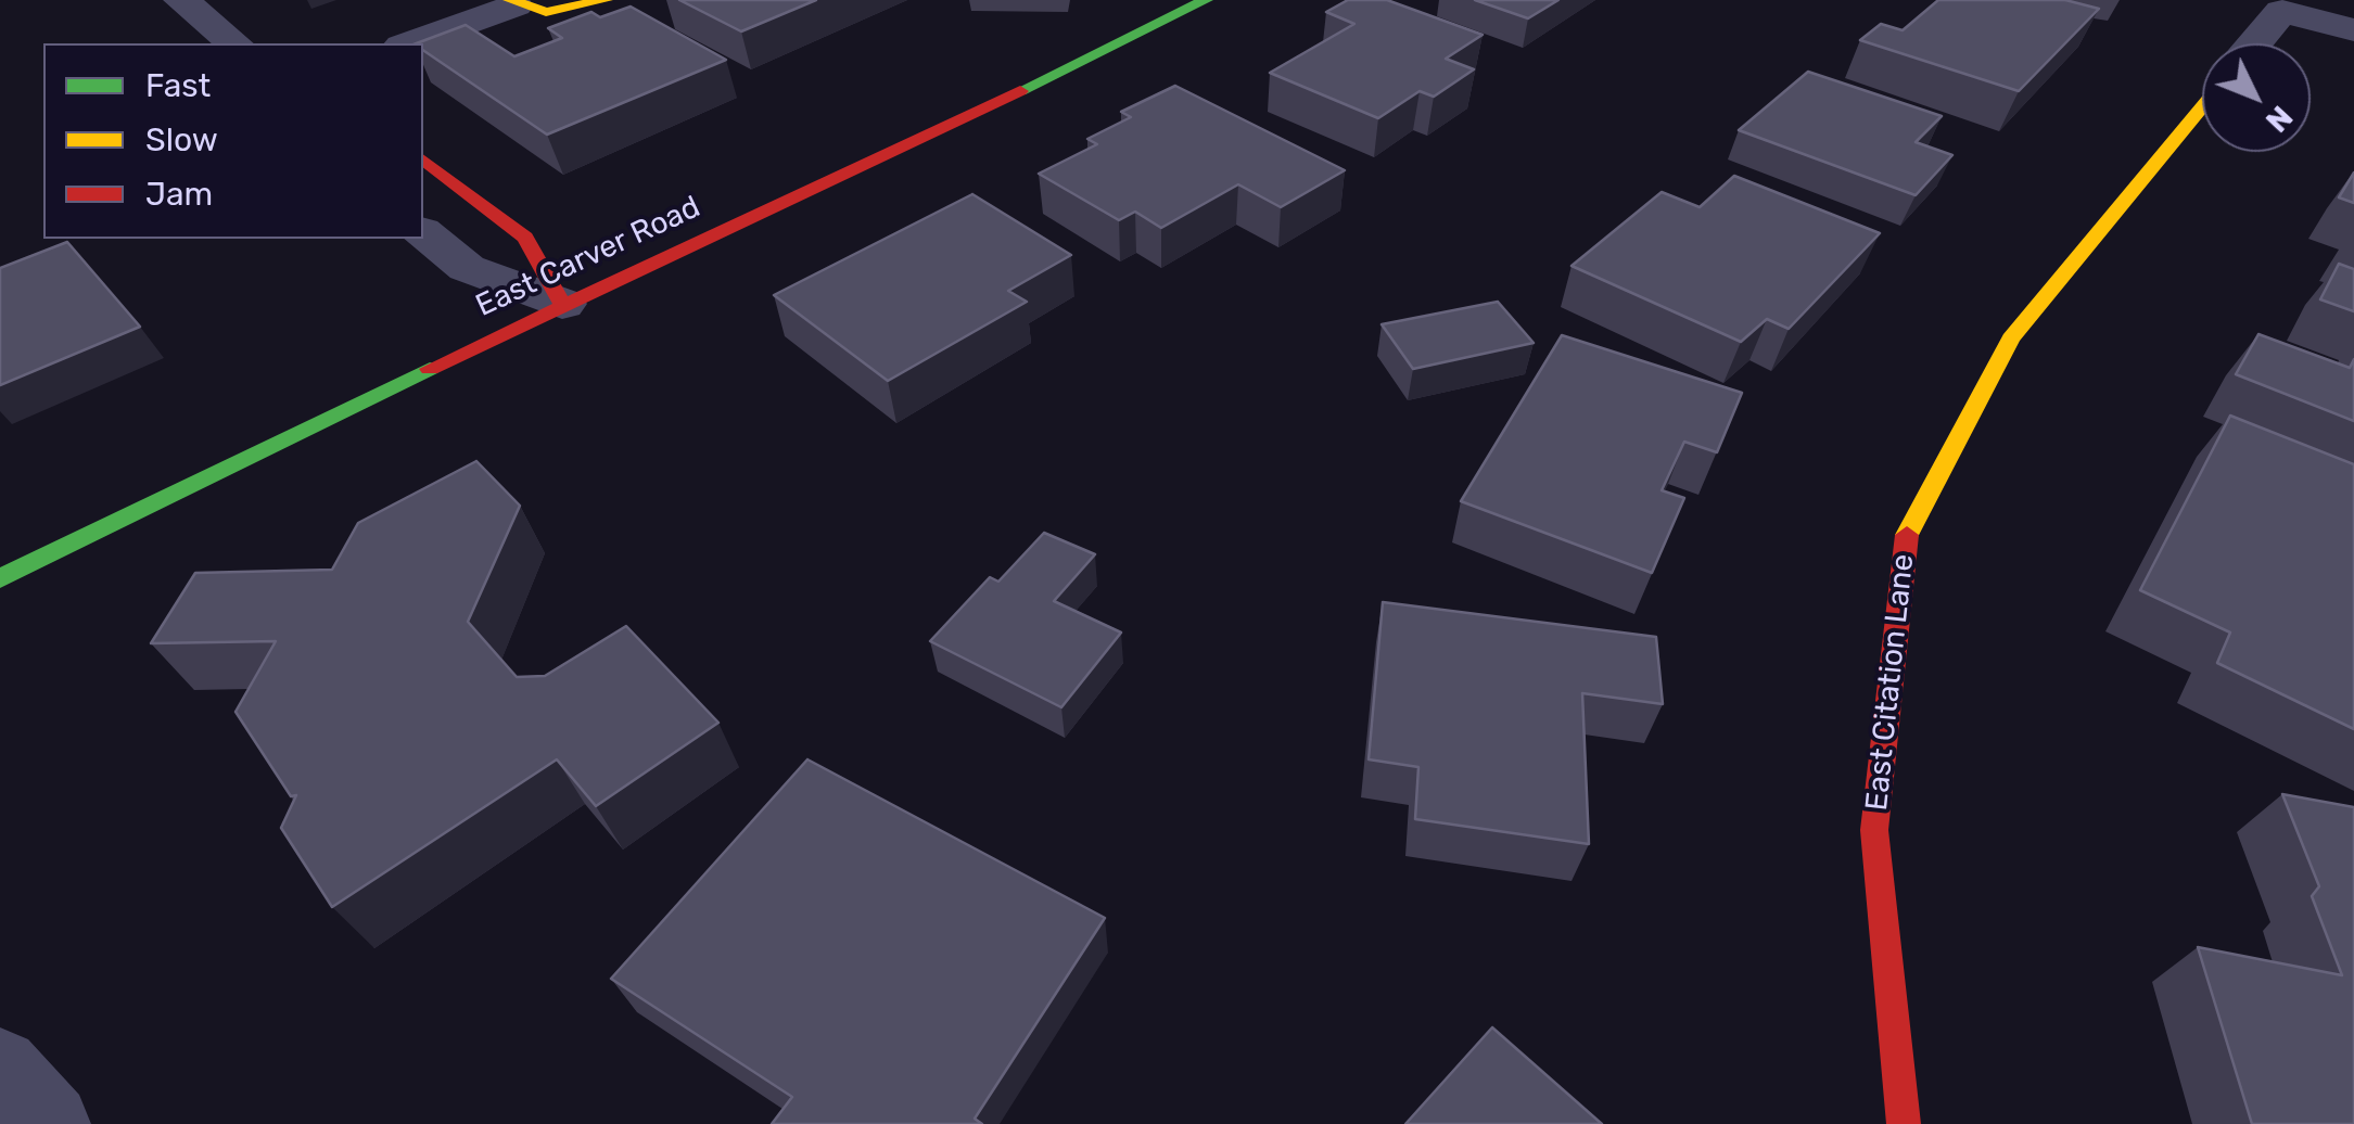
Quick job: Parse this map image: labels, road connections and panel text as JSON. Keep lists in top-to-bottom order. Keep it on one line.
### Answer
{"streets":{"street":["East Carver Road","East Citation Lane"]},"legend":["Fast","Slow","Jam"],"north":"bottom right"}
